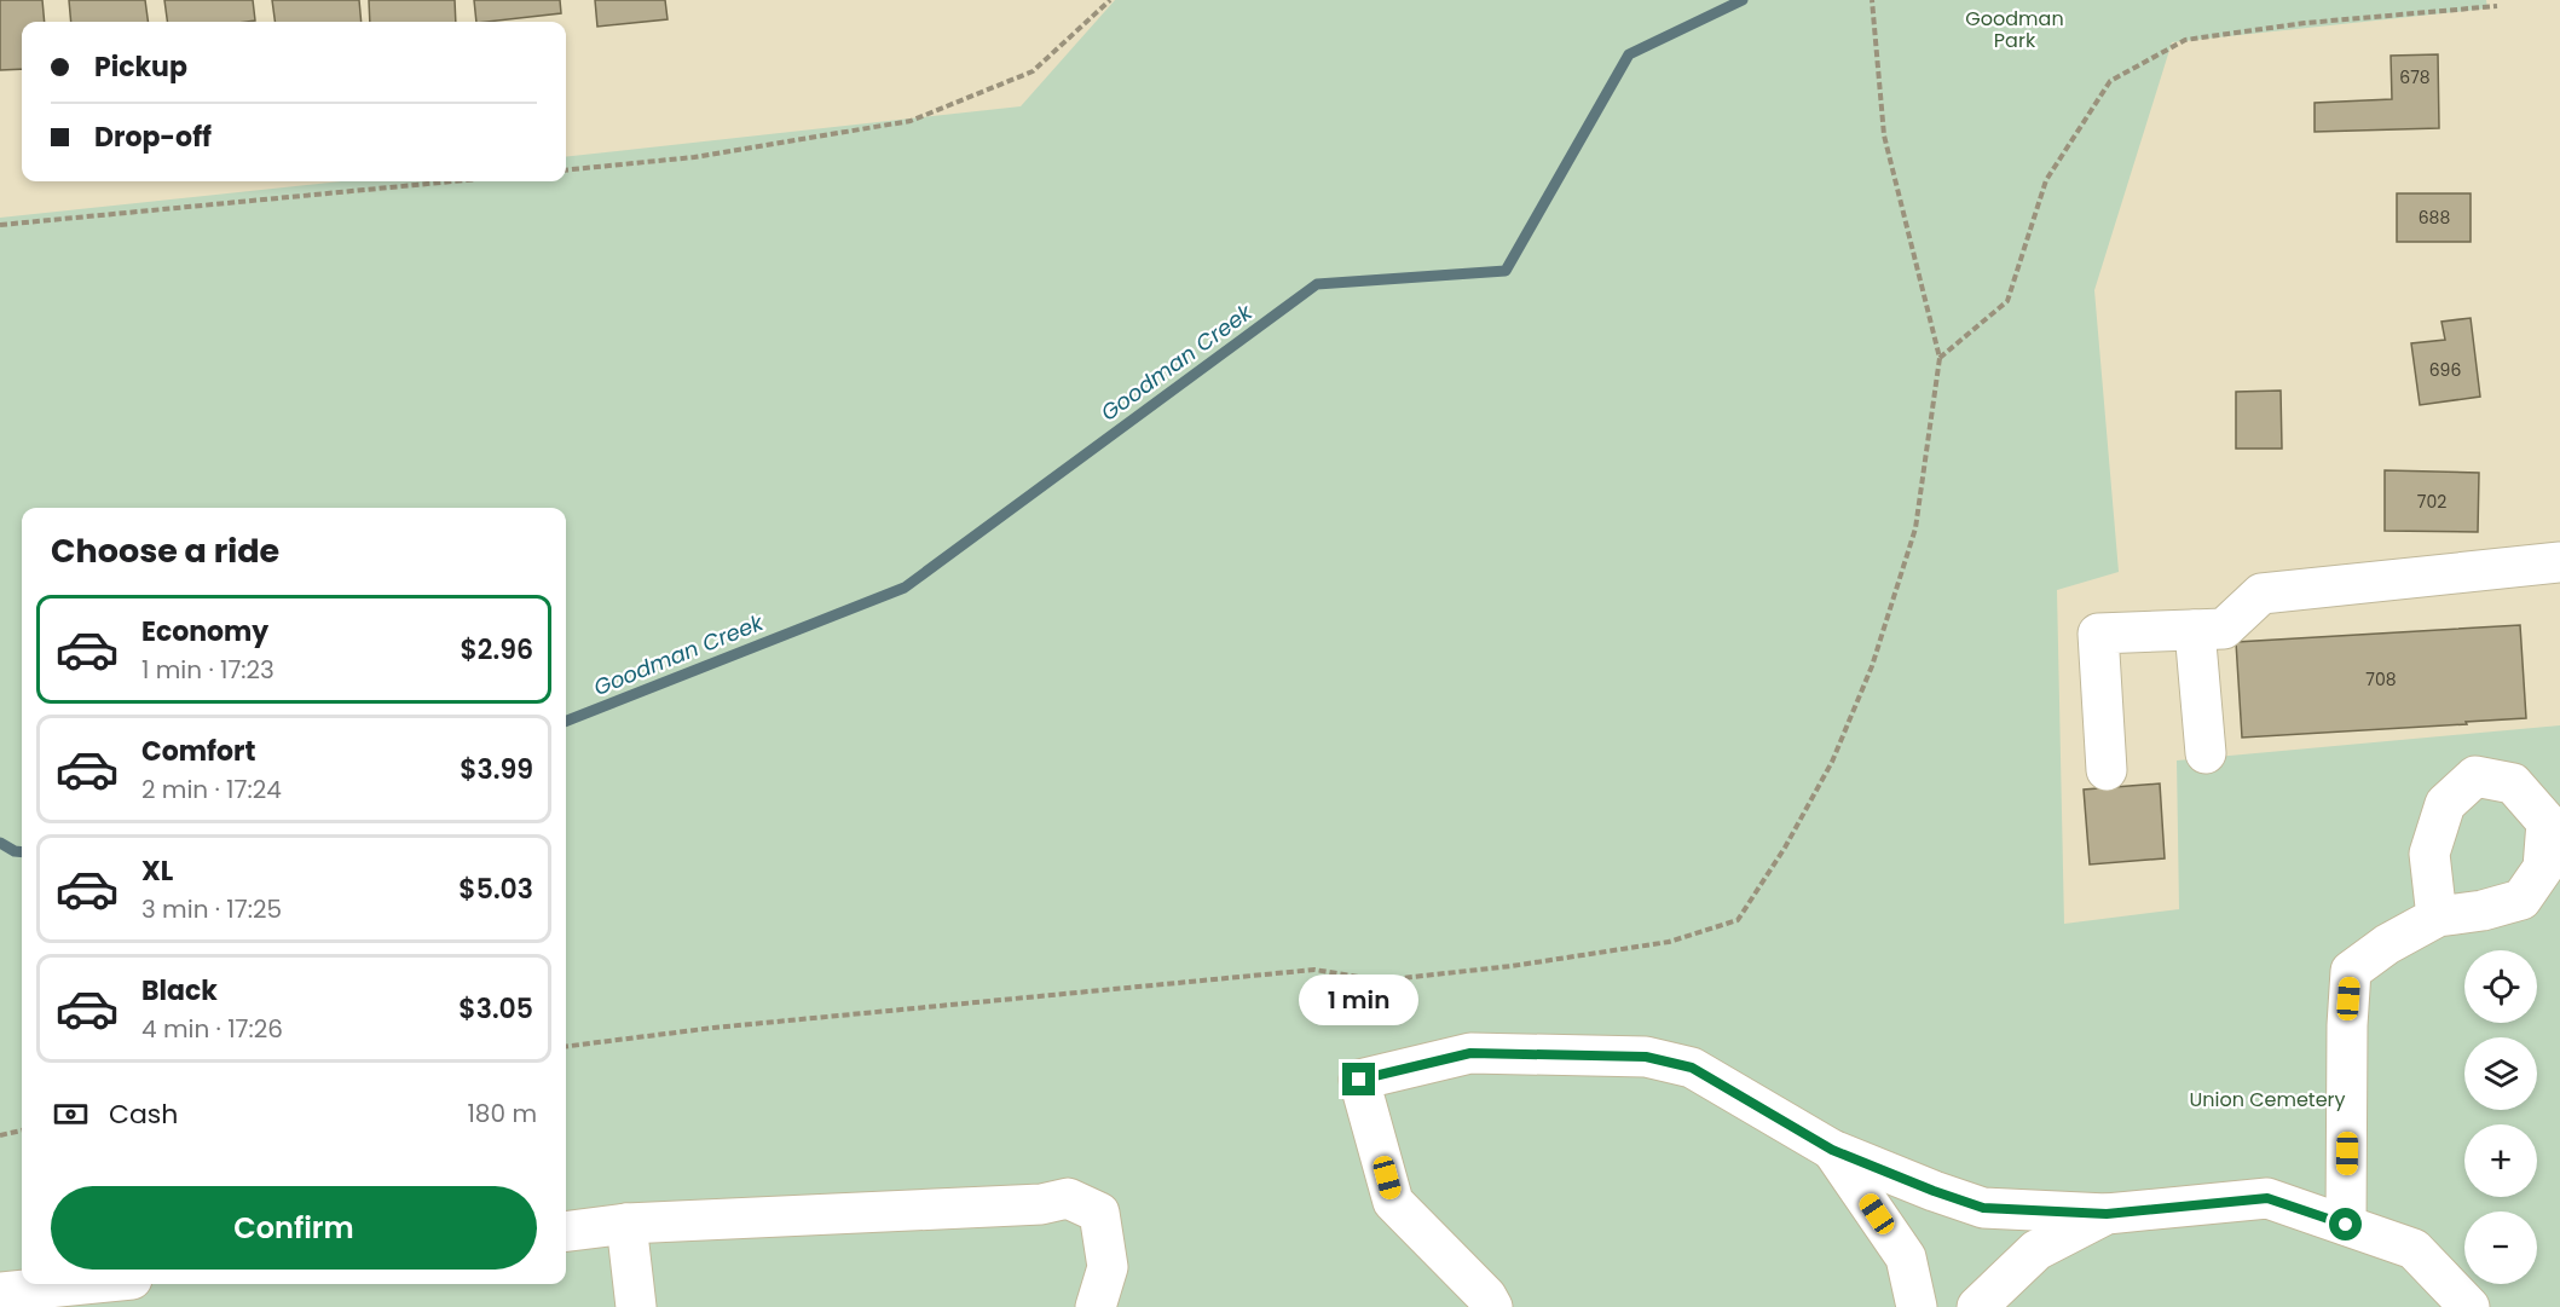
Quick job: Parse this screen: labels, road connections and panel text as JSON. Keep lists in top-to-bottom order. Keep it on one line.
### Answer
{"water":["Goodman Creek"],"parks":["Goodman Park","Union Cemetery"],"house_numbers":["678","688","696","702","708"],"page":{"banner":["Pickup","Drop-off"],"heading":"Choose a ride","list":[{"name":"Economy","note":"1 min · 17:23","value":"$2.96"},{"name":"Comfort","note":"2 min · 17:24","value":"$3.99"},{"name":"XL","note":"3 min · 17:25","value":"$5.03"},{"name":"Black","note":"4 min · 17:26","value":"$3.05"}],"map_buttons":["+","−"],"bubble":"1 min","pay":["Cash","180 m"],"buttons":"Confirm"}}
